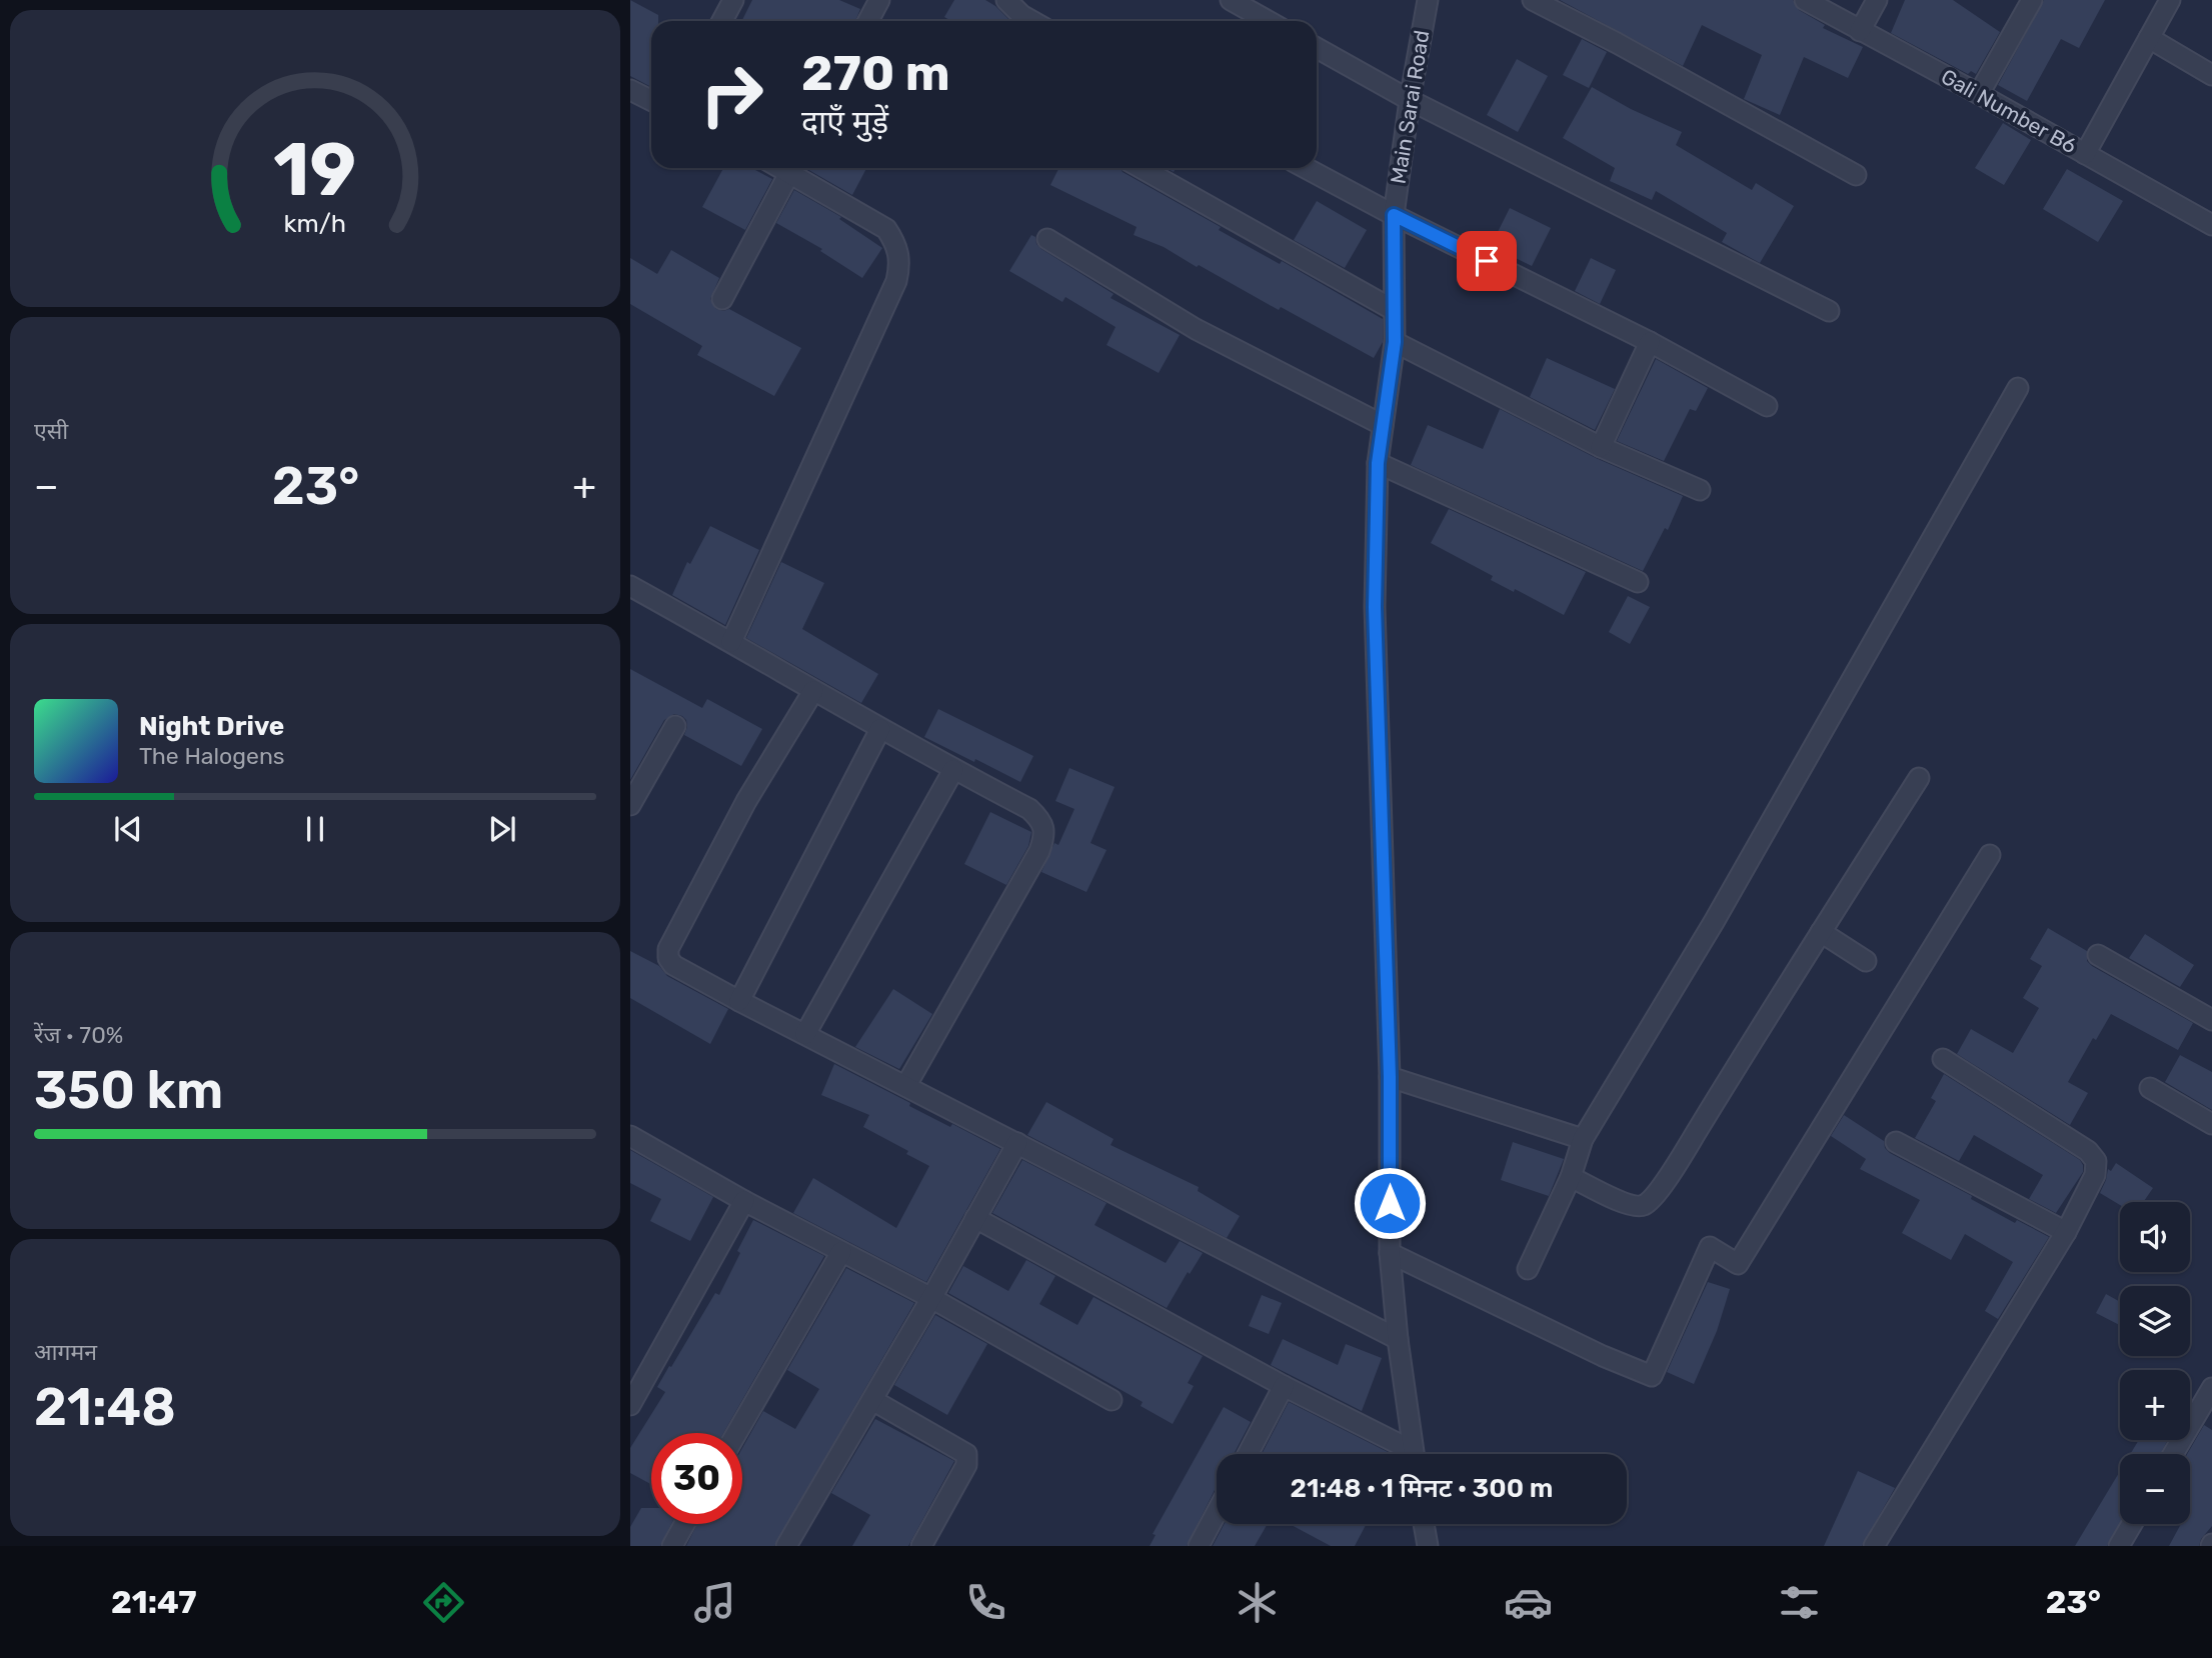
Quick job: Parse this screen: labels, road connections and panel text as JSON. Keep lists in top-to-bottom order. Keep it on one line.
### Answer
{"streets":{"street":["Main Sarai Road","Gali Number B6"]},"page":{"turn":["270 m","दाएँ मुड़ें"],"tile":["एसी",["रेंज · 70%","350 km"],["आगमन","21:48"]],"heat":["−","23°","+"],"song":["Night Drive","The Halogens"],"map_buttons":["+","−"],"limit":"30","trip":"21:48 · 1 मिनट · 300 m","tabs":["21:47","23°"],"gauge":["19","km/h"]}}
